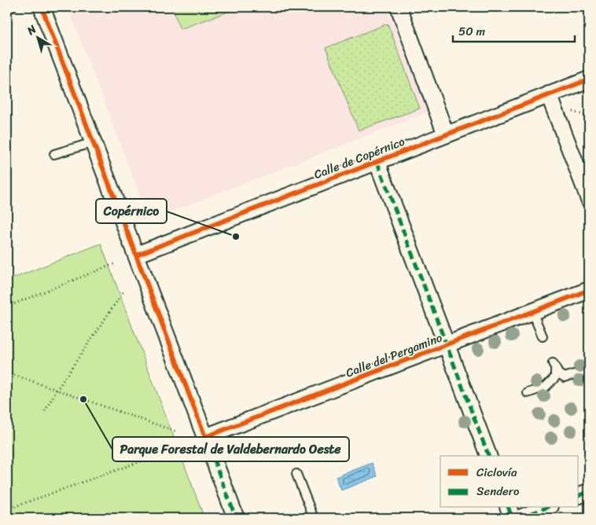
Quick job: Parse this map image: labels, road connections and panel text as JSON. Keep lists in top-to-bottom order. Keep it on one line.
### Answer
{"streets":{"street":["Calle de Copérnico","Calle del Pergamino"]},"crossings":[["Calle de Copérnico","Calle del Pergamino"]],"places":["Copérnico","Parque Forestal de Valdebernardo Oeste"],"legend":["Ciclovía","Sendero"],"scale_bar":"50 m","north":"top left"}
